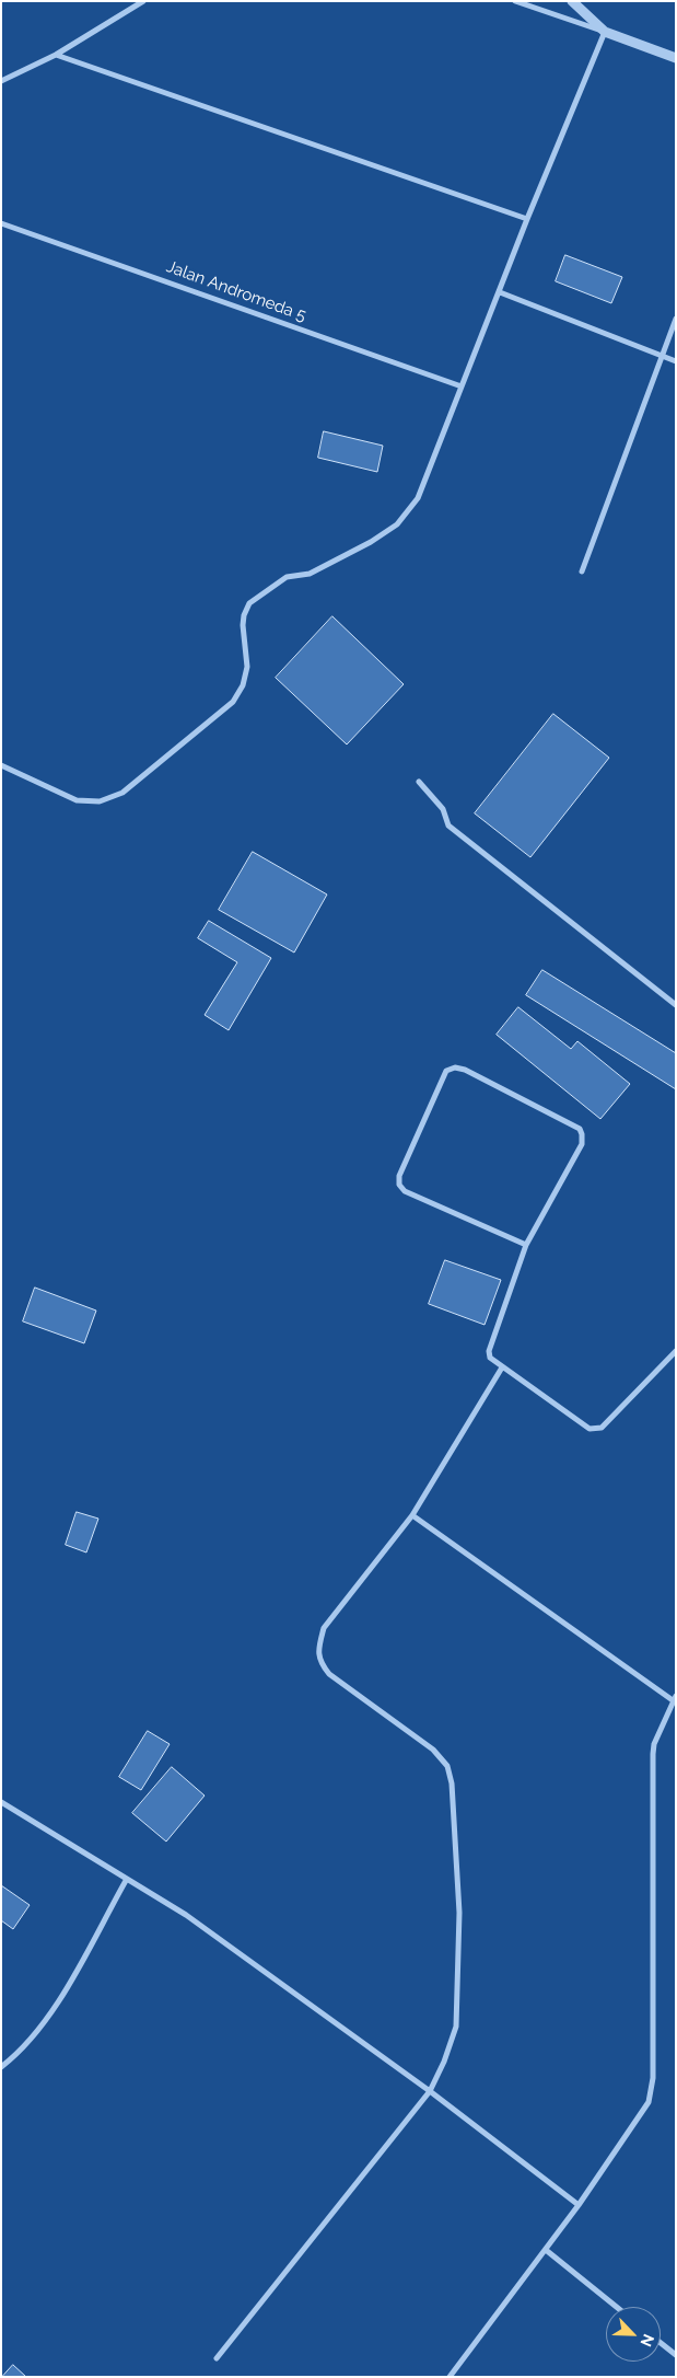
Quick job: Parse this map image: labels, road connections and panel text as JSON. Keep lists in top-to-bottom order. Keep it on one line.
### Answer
{"streets":{"street":["Jalan Andromeda 5"]},"north":"bottom right"}
